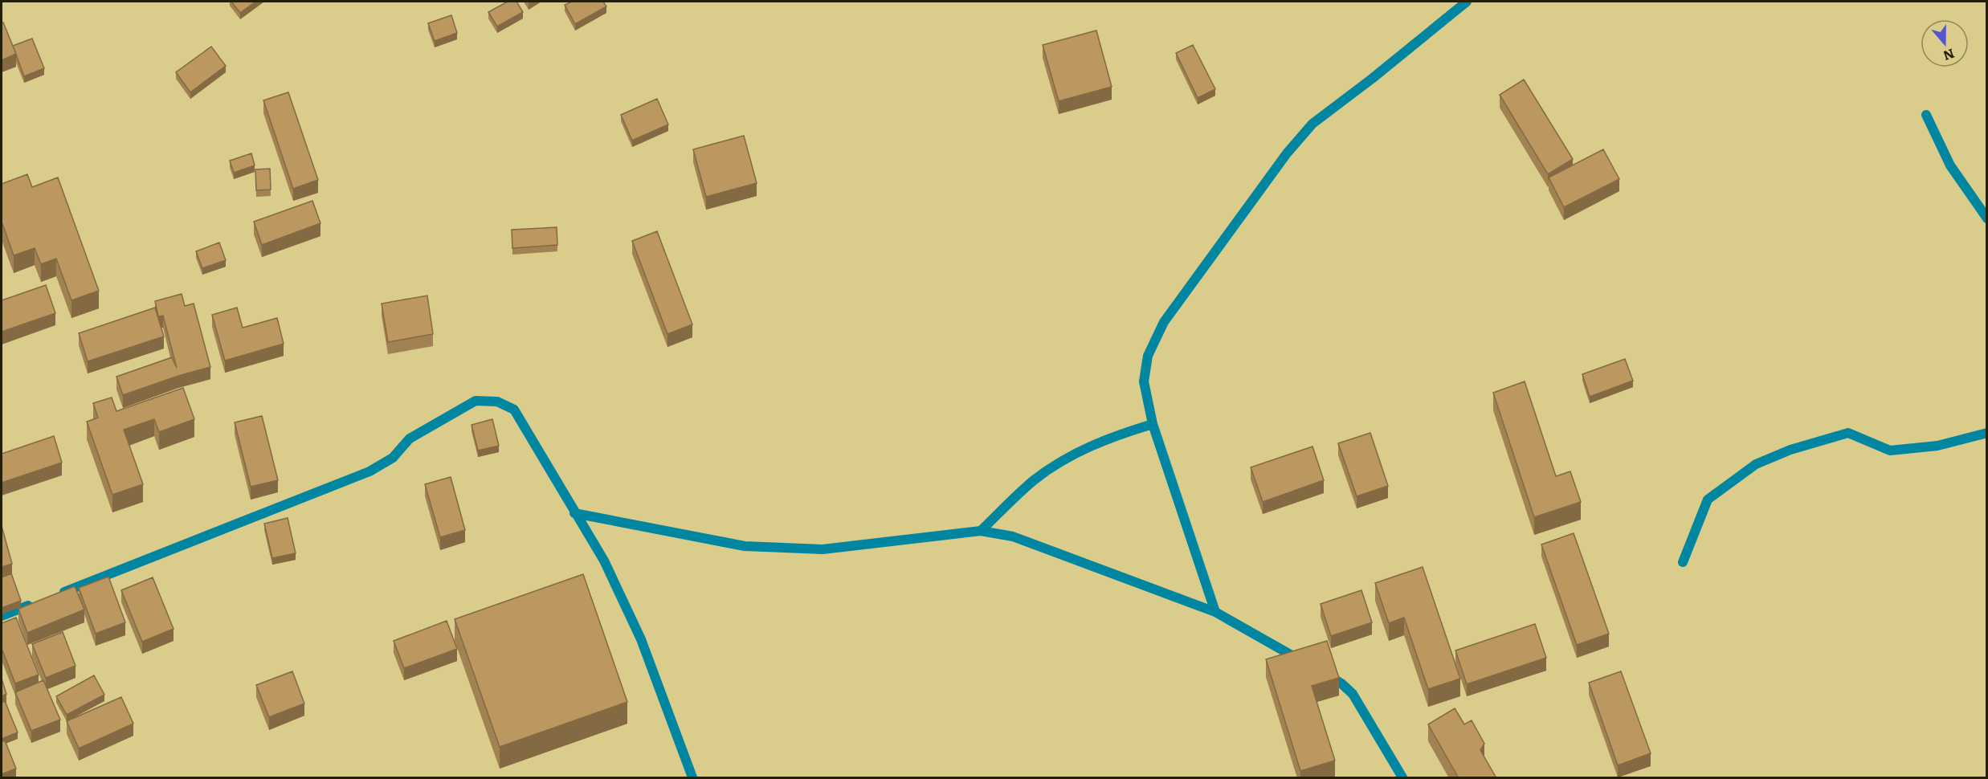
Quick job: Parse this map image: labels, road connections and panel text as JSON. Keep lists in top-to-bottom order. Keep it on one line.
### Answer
{"north":"bottom"}
